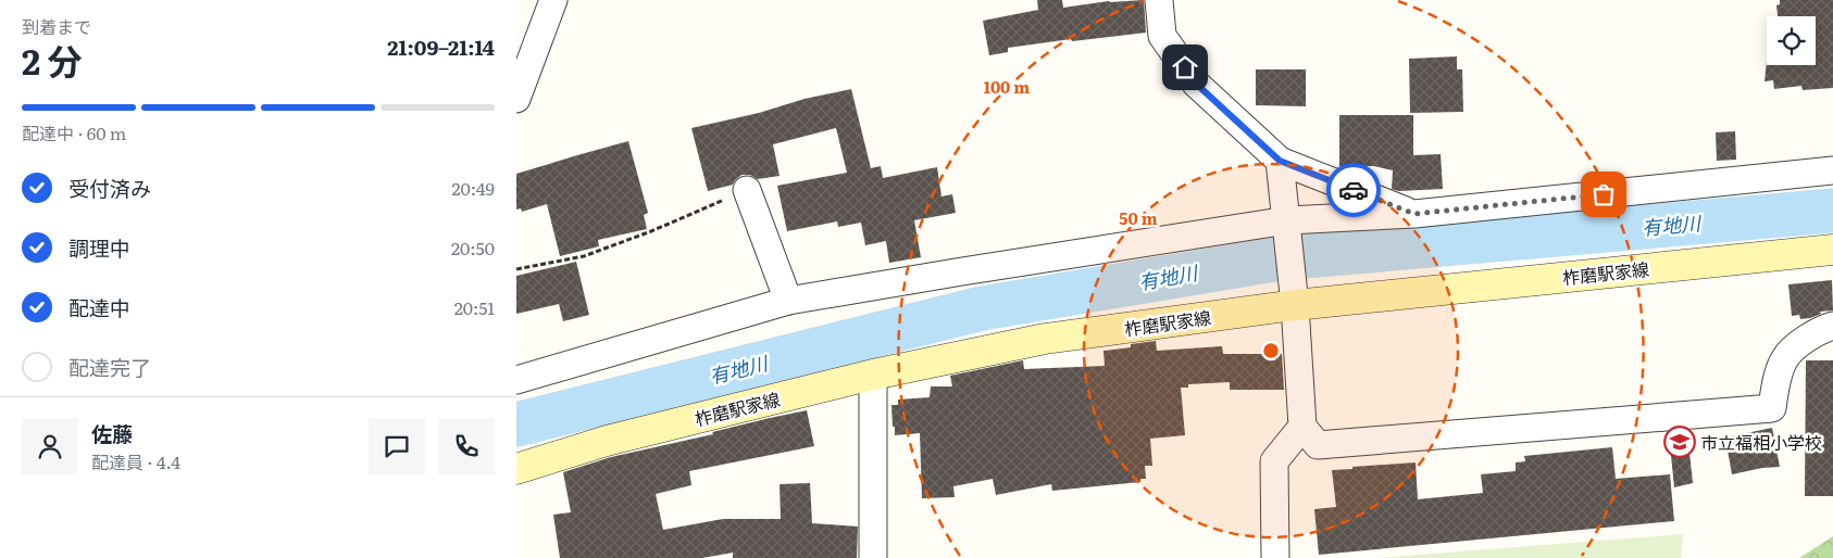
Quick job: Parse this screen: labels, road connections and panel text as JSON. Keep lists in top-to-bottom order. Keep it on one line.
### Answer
{"streets":{"main road":["柞磨駅家線"]},"water":["有地川"],"places":{"school or university":["市立福相小学校"]},"page":{"heading":["2 分","到着まで","21:09–21:14"],"panel":["佐藤","配達員 · 4.4"],"bar":"配達中 · 60 m","list":[["受付済み","20:49"],["調理中","20:50"],["配達中","20:51"],"配達完了"]},"rings":["100 m","50 m"]}
